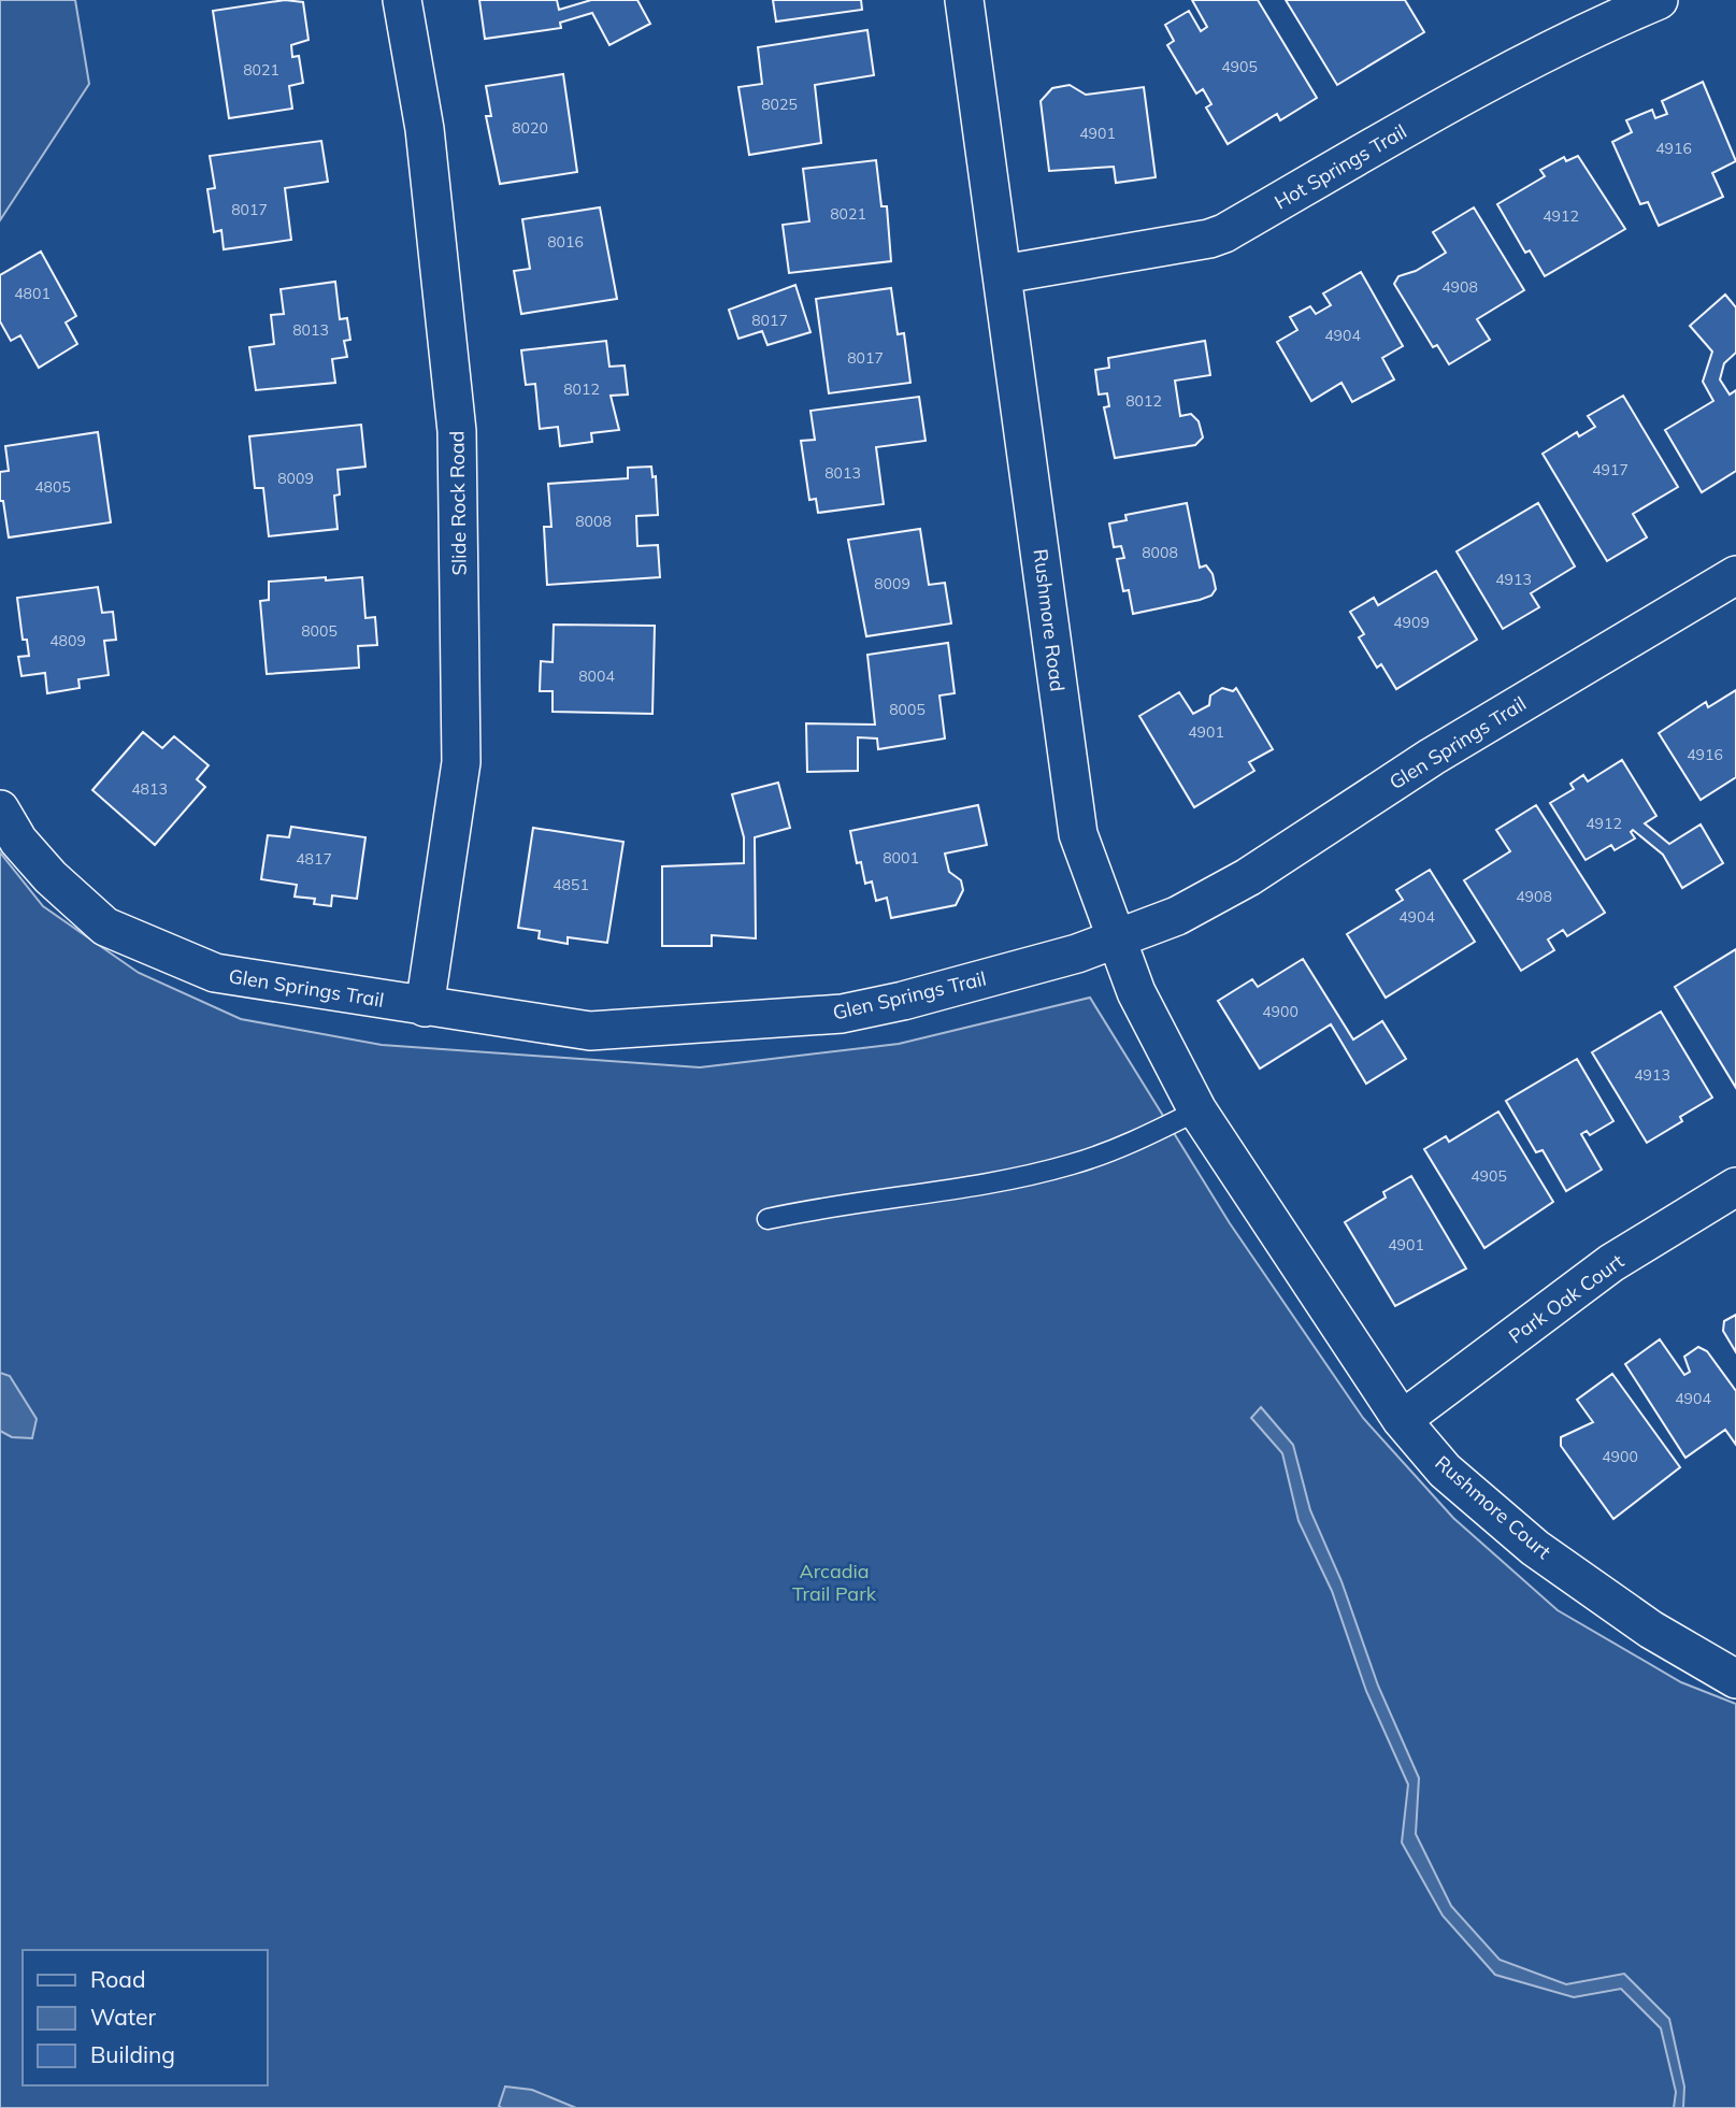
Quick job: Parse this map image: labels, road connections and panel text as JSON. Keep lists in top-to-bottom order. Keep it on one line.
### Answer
{"streets":{"street":["Hot Springs Trail","Slide Rock Road","Rushmore Road","Glen Springs Trail","Park Oak Court","Rushmore Court"]},"crossings":[["Hot Springs Trail","Rushmore Road"],["Slide Rock Road","Glen Springs Trail"],["Rushmore Road","Glen Springs Trail"],["Rushmore Road","Rushmore Court"],["Park Oak Court","Rushmore Court"]],"parks":["Arcadia Trail Park"],"house_numbers":["4905","8021","8025","8020","4901","4916","8017","8021","4912","8016","4908","4801","8017","8013","4904","8017","8012","8012","4917","8013","8009","4805","8008","8008","4913","8009","4909","8005","4809","8004","8005","4901","4916","4813","4912","8001","4817","4851","4908","4904","4900","4913","4905","4901","4904","4900"],"legend":["Road","Water","Building"]}
